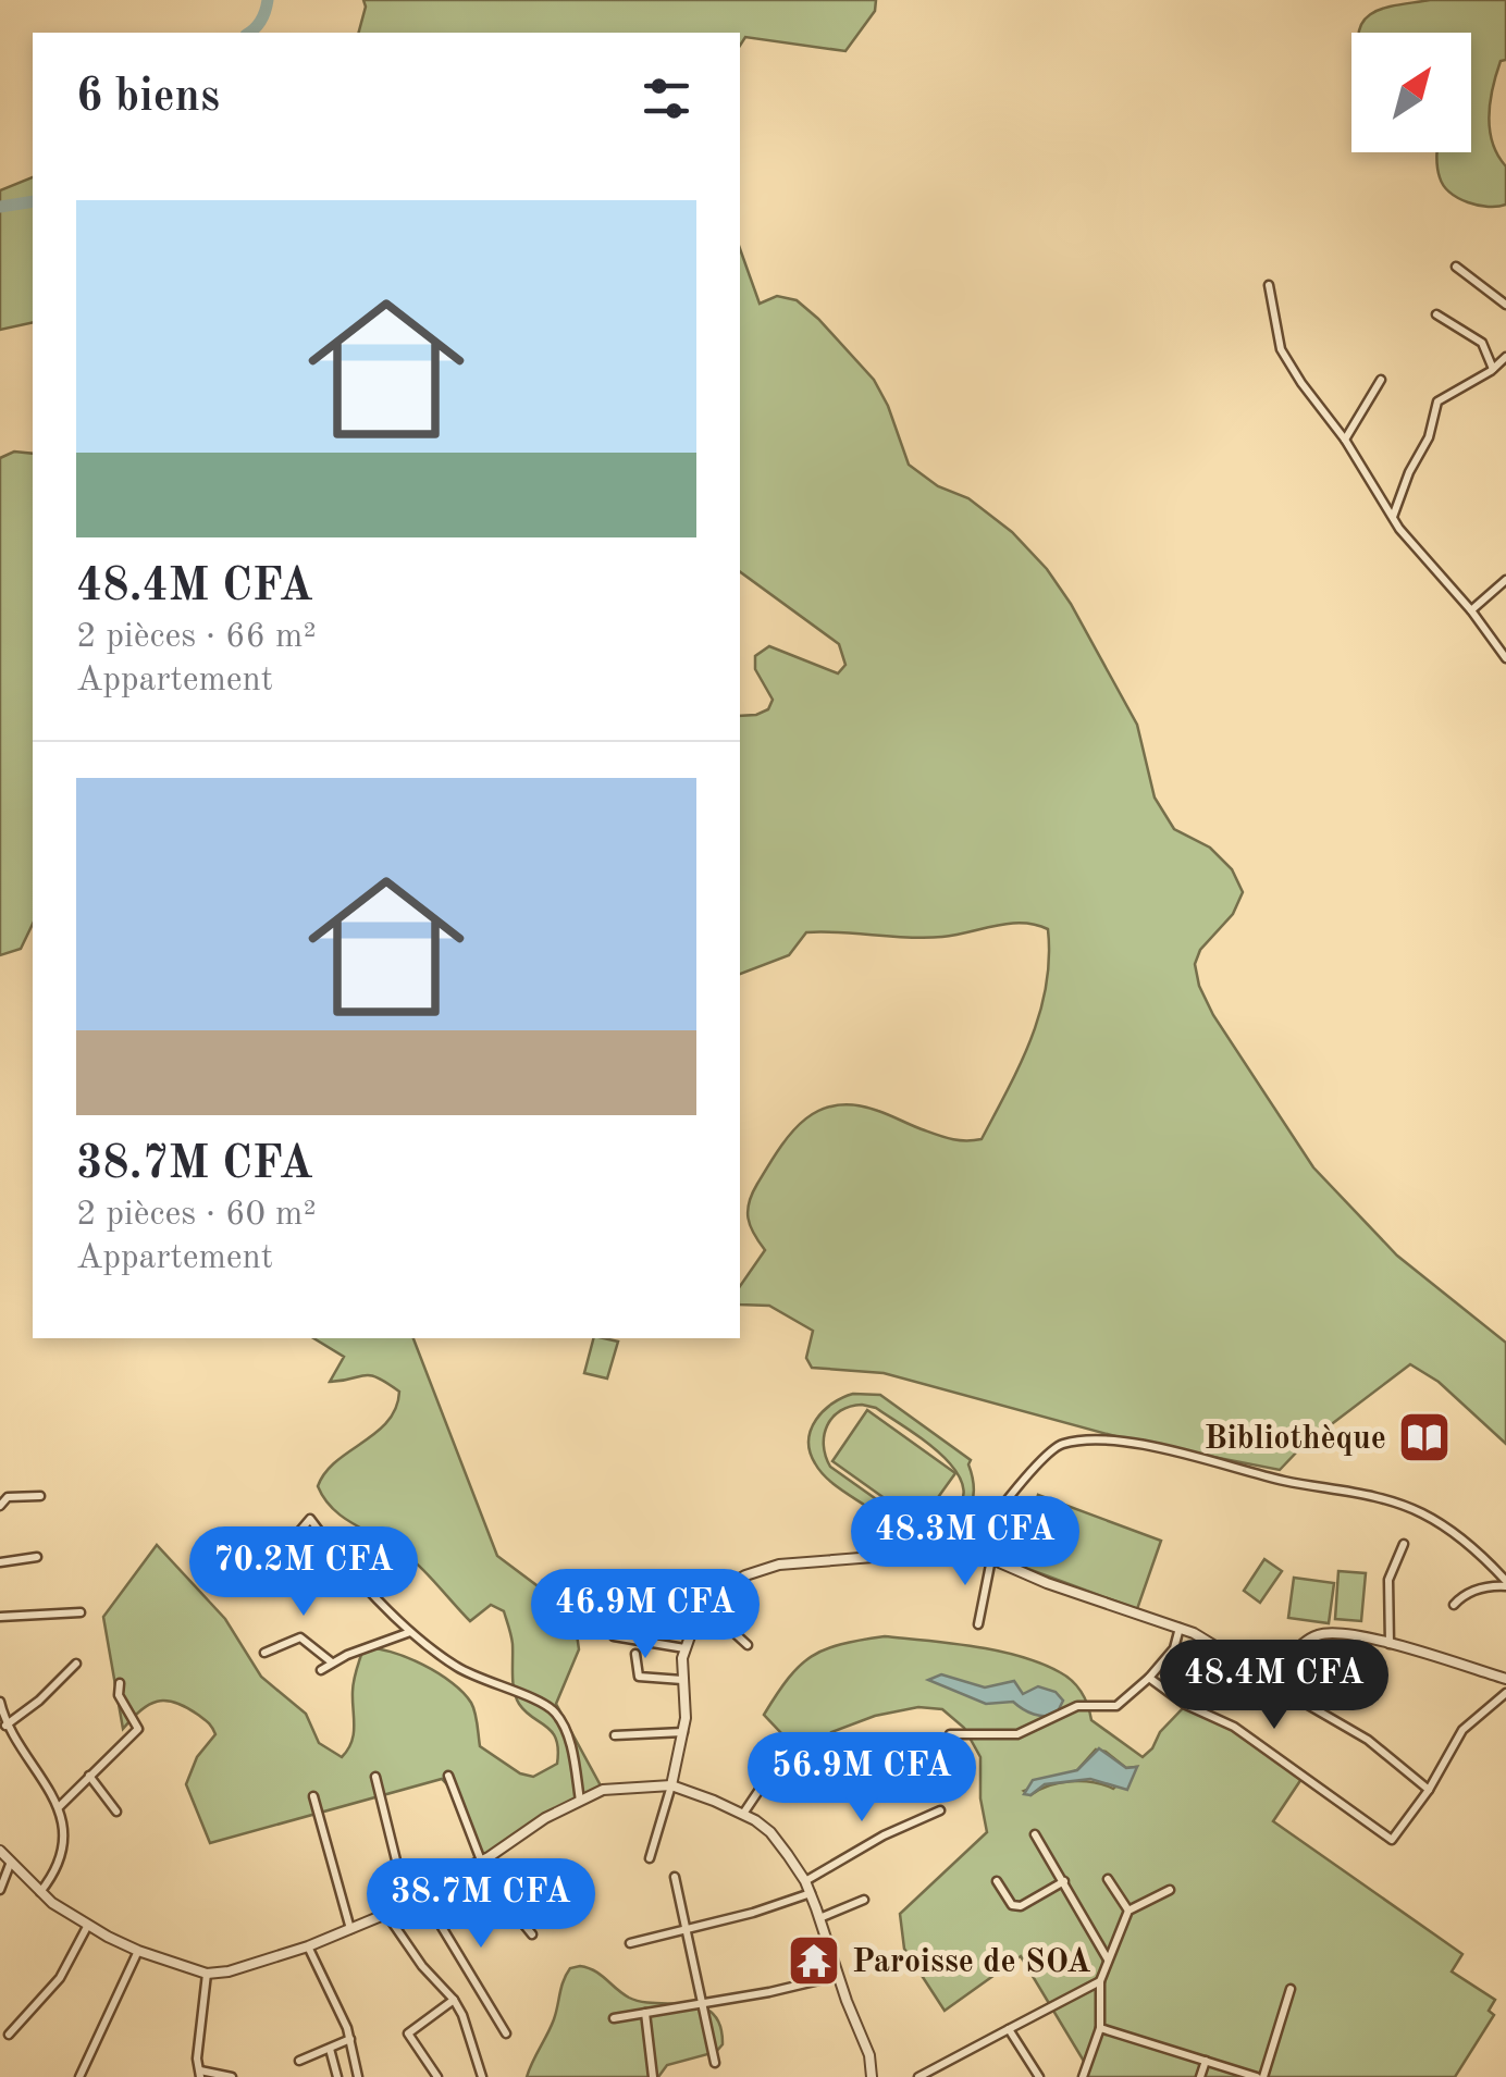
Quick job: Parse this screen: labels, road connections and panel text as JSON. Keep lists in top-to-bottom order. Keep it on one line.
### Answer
{"places":{"library":["Bibliothèque"],"temple":["Paroisse de SOA"]},"north":"top right","page":{"heading":"6 biens","list":[{"name":"48.4M CFA","note":"2 pièces · 66 m² · Appartement"},{"name":"38.7M CFA","note":"2 pièces · 60 m² · Appartement"}],"price":["48.3M CFA","70.2M CFA","46.9M CFA","48.4M CFA","56.9M CFA","38.7M CFA"]}}
